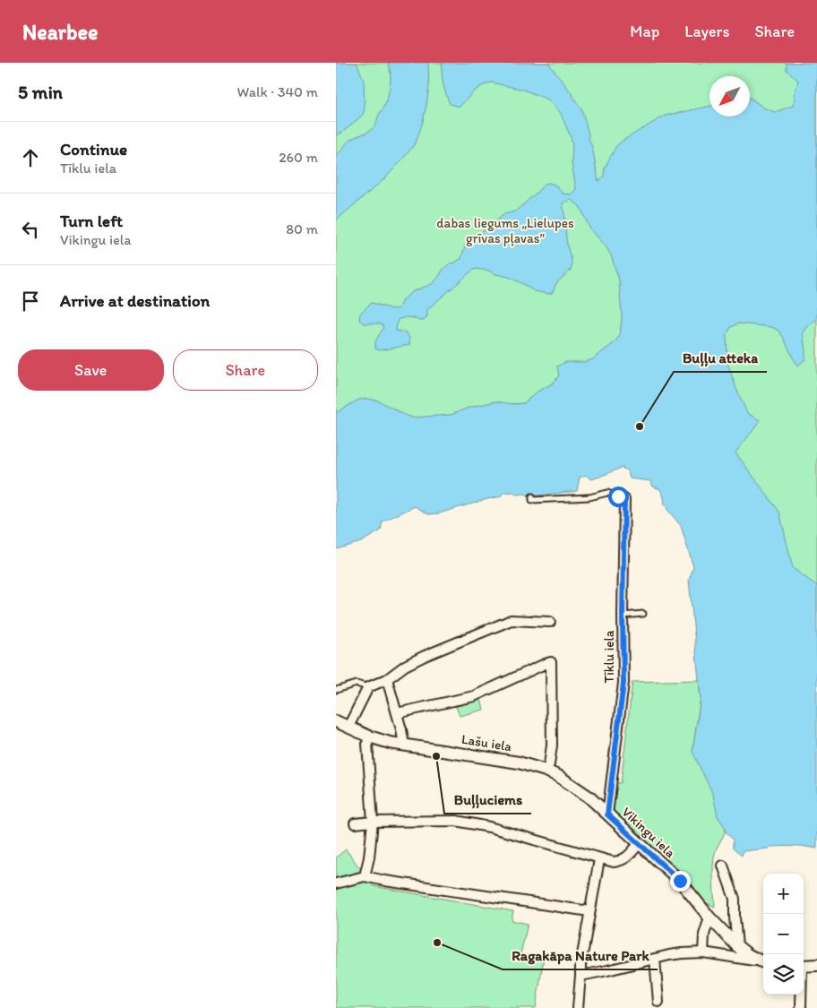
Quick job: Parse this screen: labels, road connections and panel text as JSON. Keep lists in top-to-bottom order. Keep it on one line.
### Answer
{"streets":{"street":["Tīklu iela","Lašu iela","Vikingu iela"]},"crossings":[["Tīklu iela","Lašu iela"],["Tīklu iela","Vikingu iela"],["Lašu iela","Vikingu iela"]],"parks":["dabas liegums „Lielupes grīvas pļavas”"],"places":["Buļļu atteka","Buļļuciems","Ragakāpa Nature Park"],"north":"bottom left","page":{"header":"Nearbee","nav":["Map","Layers","Share"],"heading":["5 min","Walk · 340 m"],"list":[["Continue","Tīklu iela","260 m"],["Turn left","Vikingu iela","80 m"],"Arrive at destination"],"buttons":["Save","Share"],"map_buttons":["+","−"]}}
